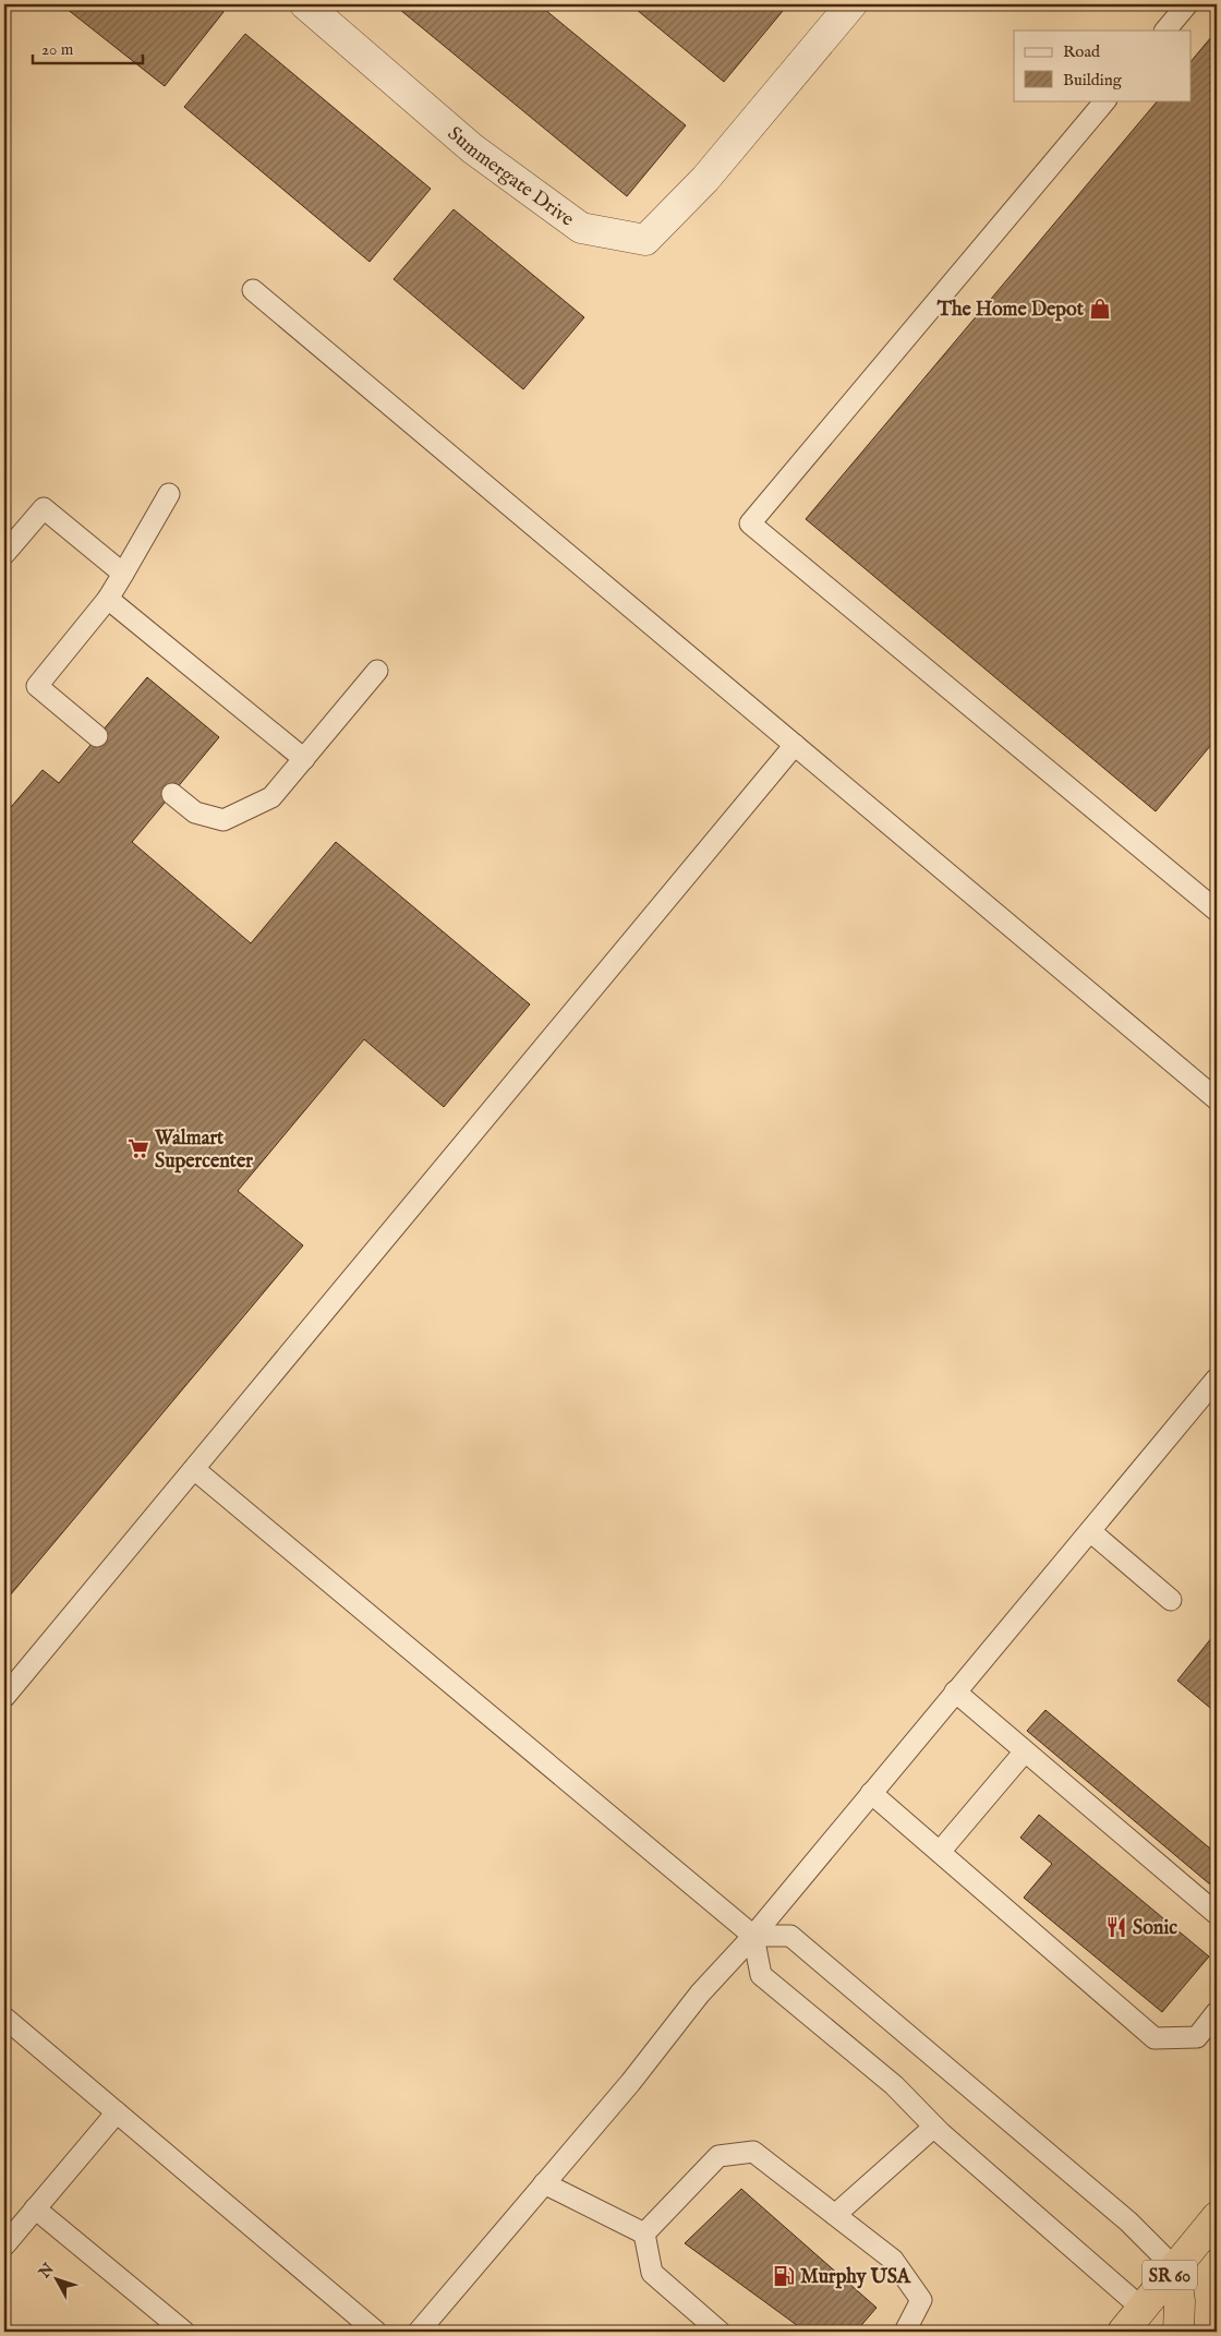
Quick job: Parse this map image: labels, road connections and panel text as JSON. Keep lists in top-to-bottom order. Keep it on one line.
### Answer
{"streets":{"highway":["SR 60"],"street":["Summergate Drive"]},"places":{"shop":["The Home Depot"],"supermarket":["Walmart Supercenter"],"restaurant":["Sonic"],"fuel station":["Murphy USA"]},"legend":["Road","Building"],"scale_bar":"20 m","north":"top left"}
